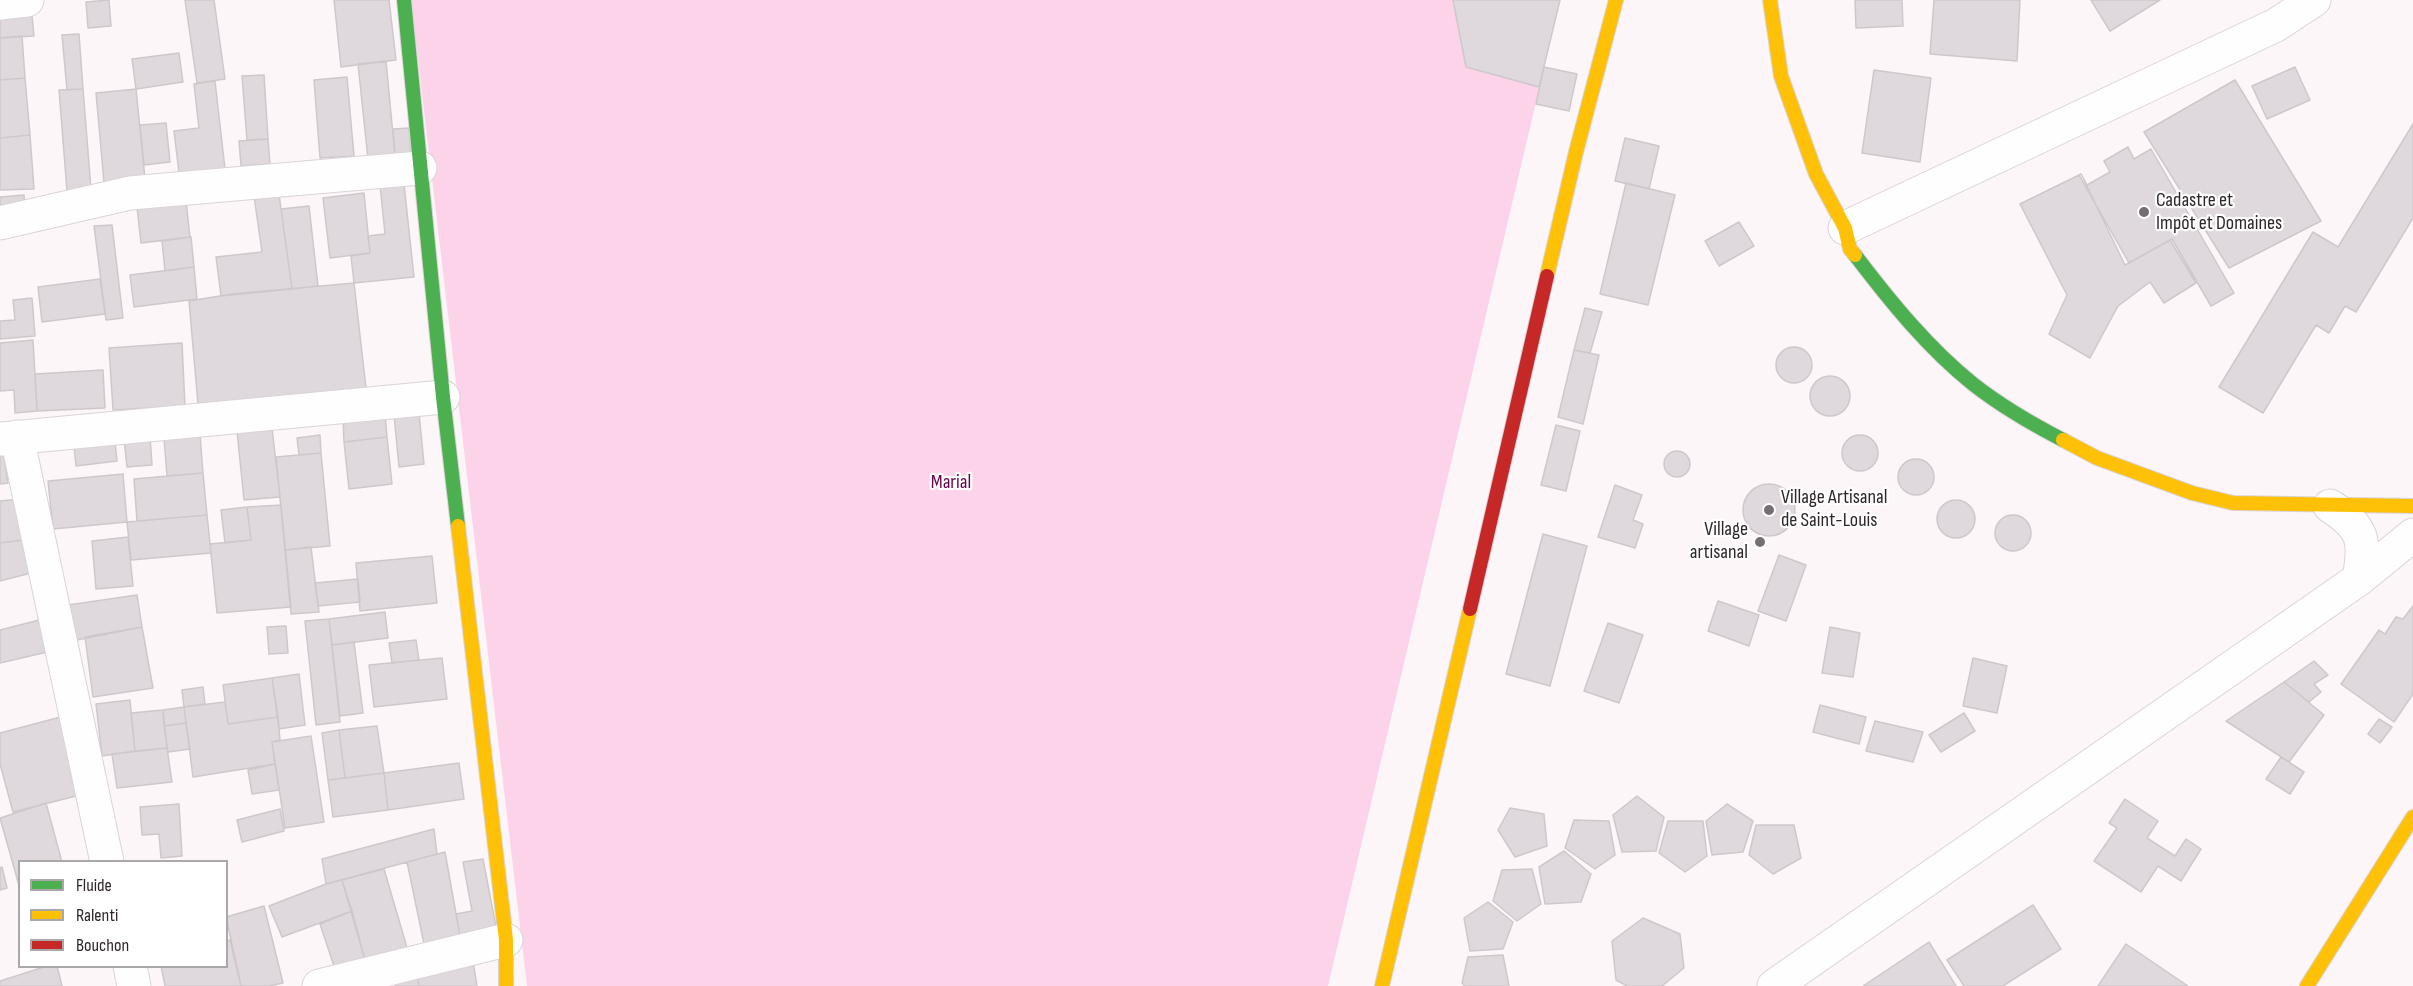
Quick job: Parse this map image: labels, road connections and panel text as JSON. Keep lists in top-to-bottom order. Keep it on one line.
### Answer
{"parks":["Marial"],"places":["Cadastre et Impôt et Domaines","Village Artisanal de Saint-Louis","Village artisanal"],"legend":["Fluide","Ralenti","Bouchon"]}
